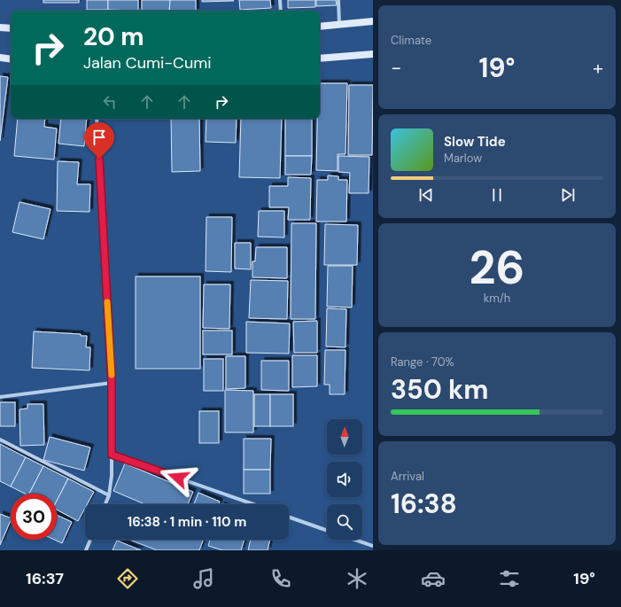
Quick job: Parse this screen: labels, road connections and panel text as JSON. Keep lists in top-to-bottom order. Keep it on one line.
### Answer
{"north":"top","page":{"tile":["Climate",["26","km/h"],["Range · 70%","350 km"],["Arrival","16:38"]],"turn":["20 m","Jalan Cumi-Cumi"],"heat":["−","19°","+"],"song":["Slow Tide","Marlow"],"limit":"30","trip":"16:38 · 1 min · 110 m","tabs":["16:37","19°"]}}
